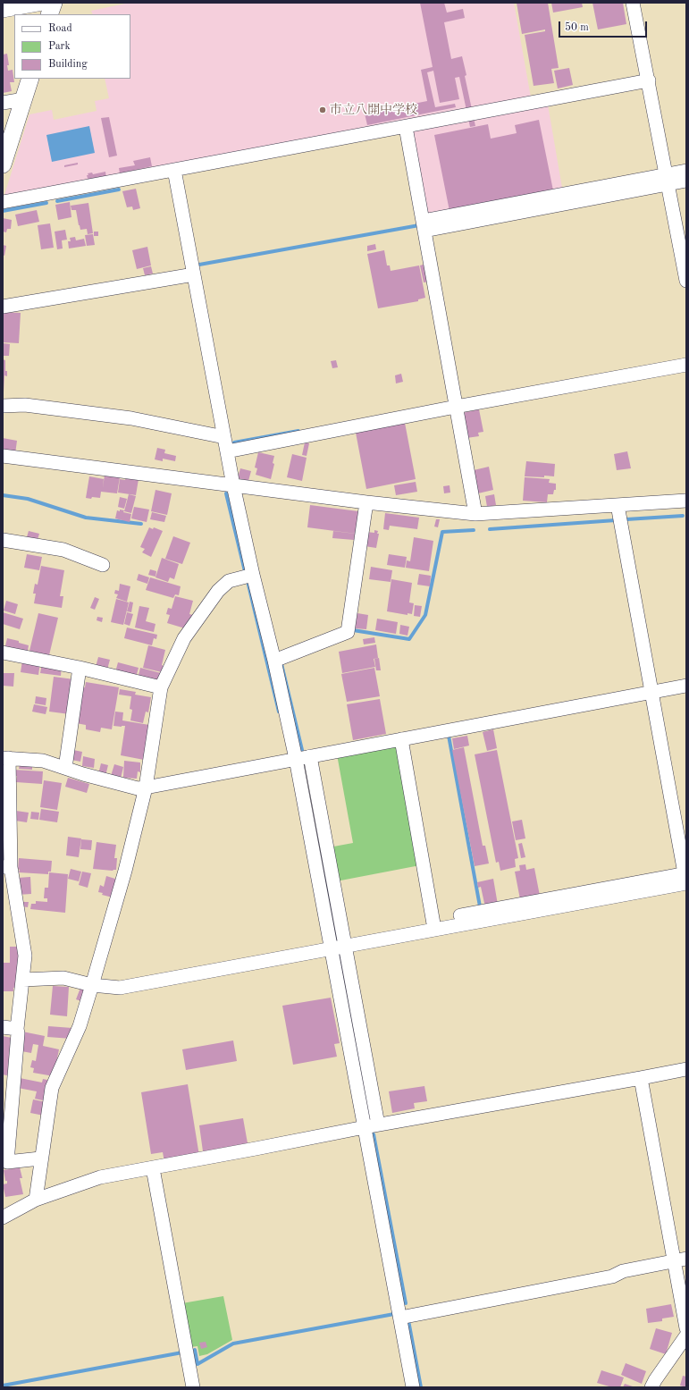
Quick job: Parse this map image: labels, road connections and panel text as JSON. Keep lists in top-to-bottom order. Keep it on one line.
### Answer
{"places":["市立八開中学校"],"legend":["Road","Park","Building"],"scale_bar":"50 m"}
